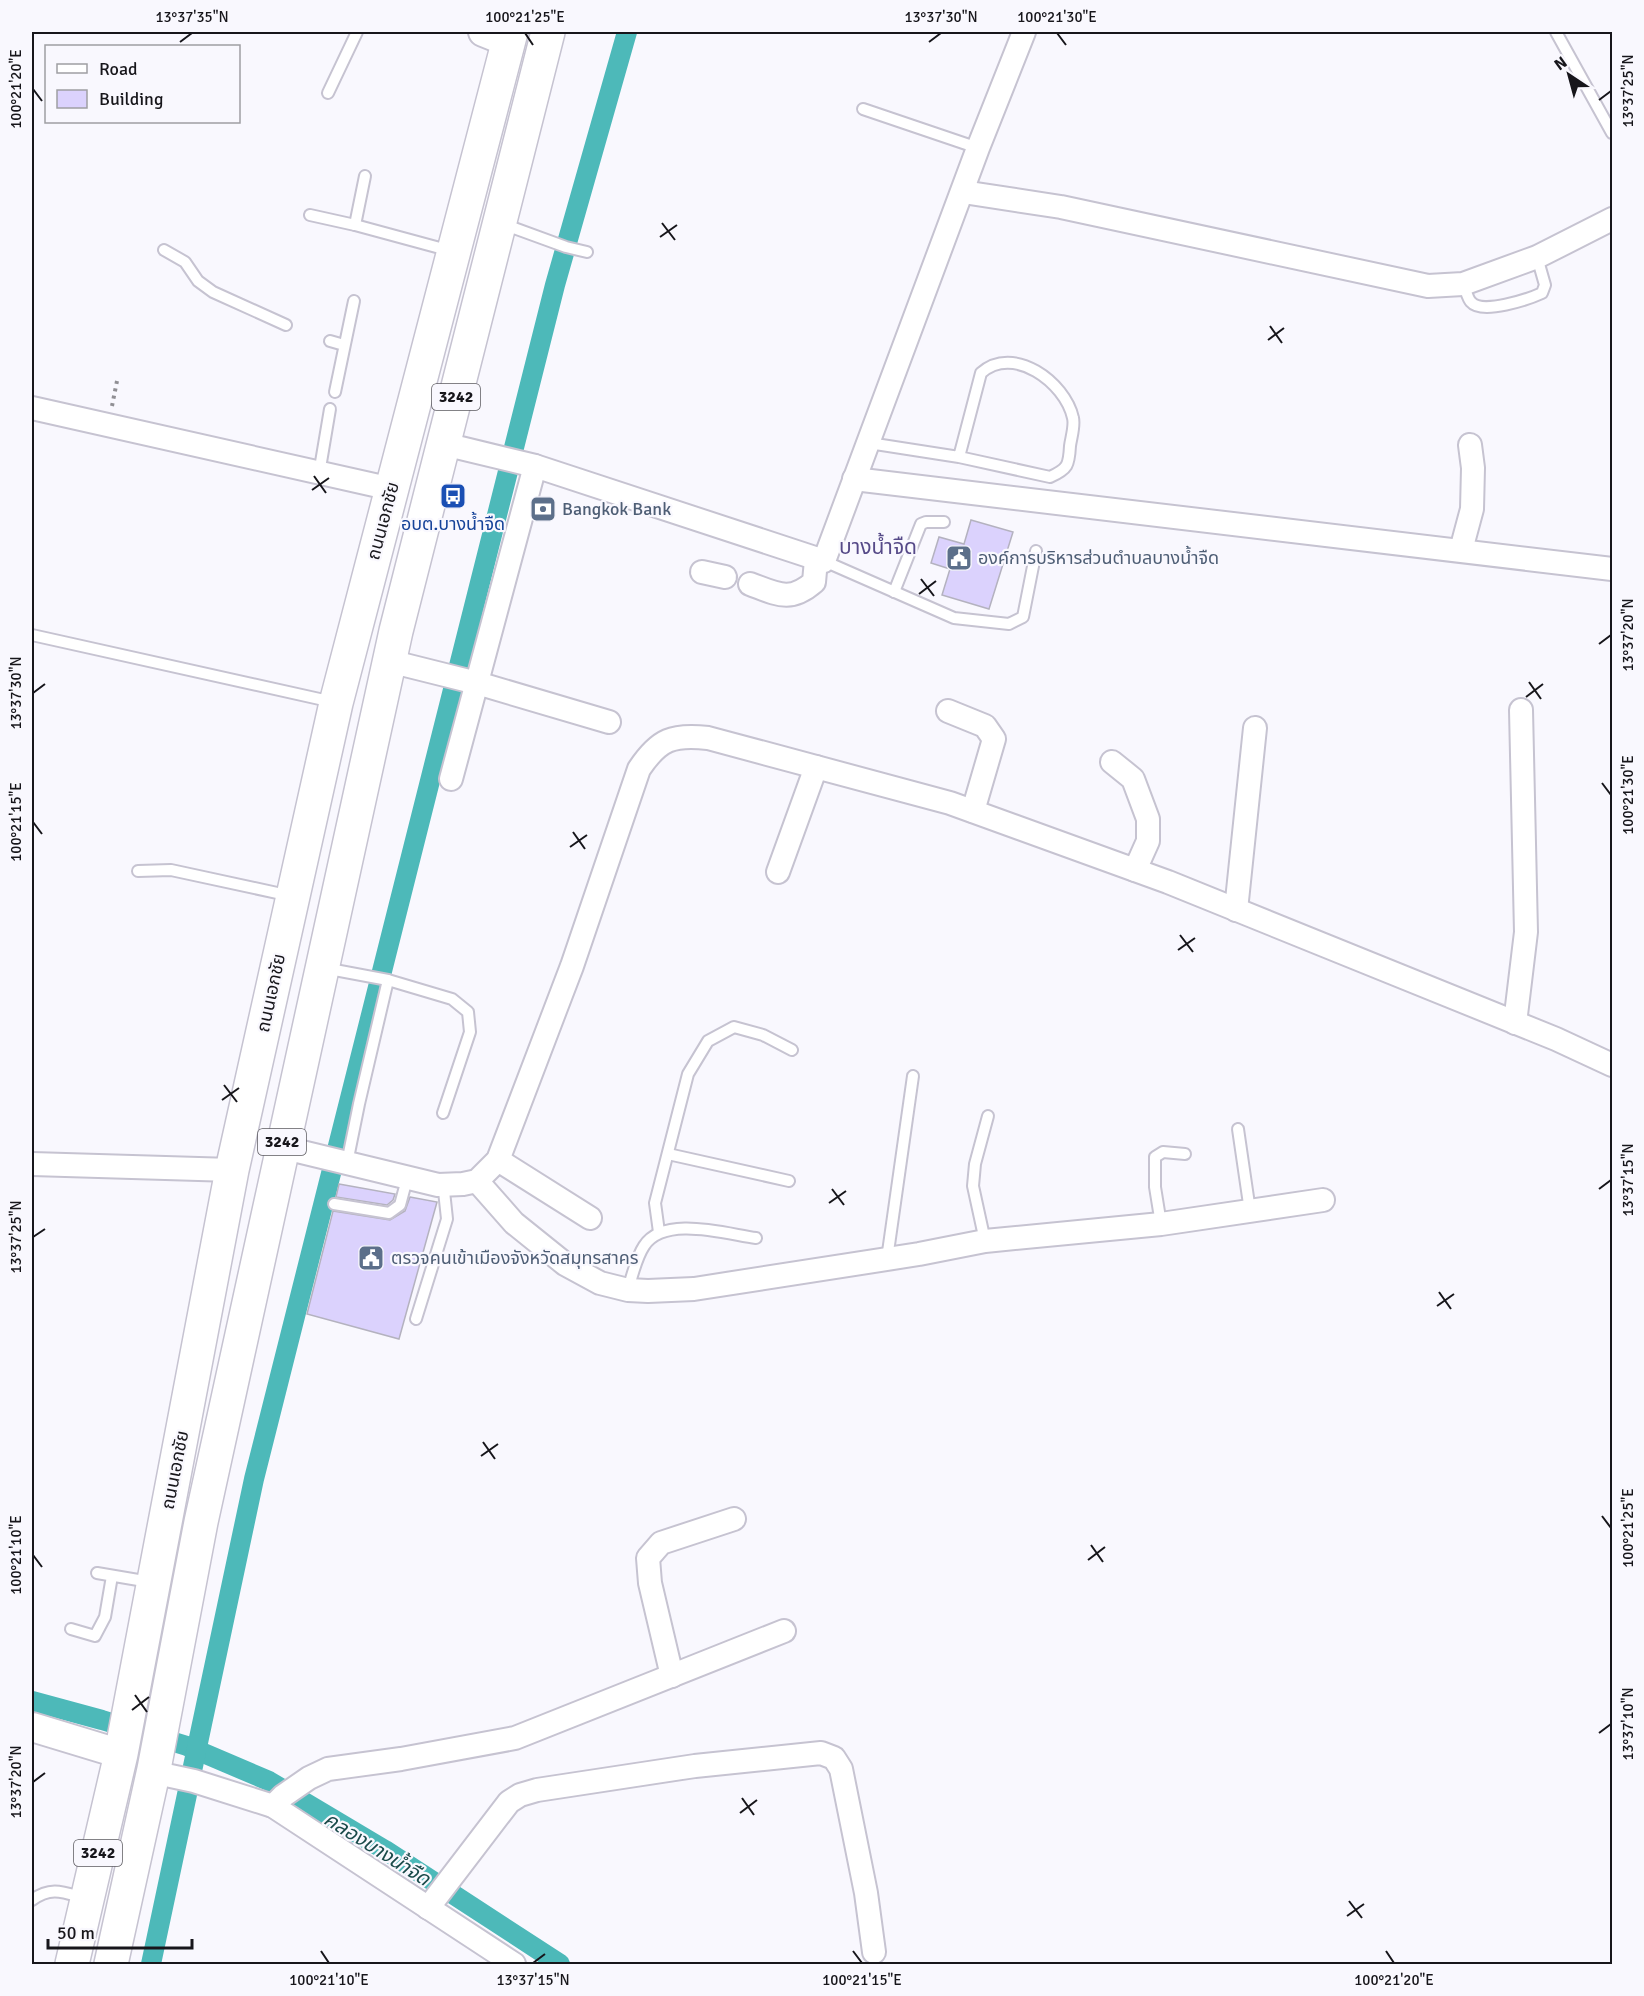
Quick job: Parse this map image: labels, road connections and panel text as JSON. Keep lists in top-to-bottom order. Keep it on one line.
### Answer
{"streets":{"main road":["3242","ถนนเอกชัย"]},"districts":["บางน้ำจืด"],"water":["คลองบางน้ำจืด"],"places":{"bus stop":["อบต.บางน้ำจืด"],"bank":["Bangkok Bank"],"public building":["องค์การบริหารส่วนตำบลบางน้ำจืด","ตรวจคนเข้าเมืองจังหวัดสมุทรสาคร"]},"legend":["Road","Building"],"scale_bar":"50 m","north":"top left","coordinates":["13°37'35\"N","100°21'25\"E","13°37'30\"N","100°21'30\"E","100°21'20\"E","13°37'25\"N","13°37'20\"N","100°21'15\"E","13°37'15\"N","100°21'10\"E","13°37'10\"N"]}
